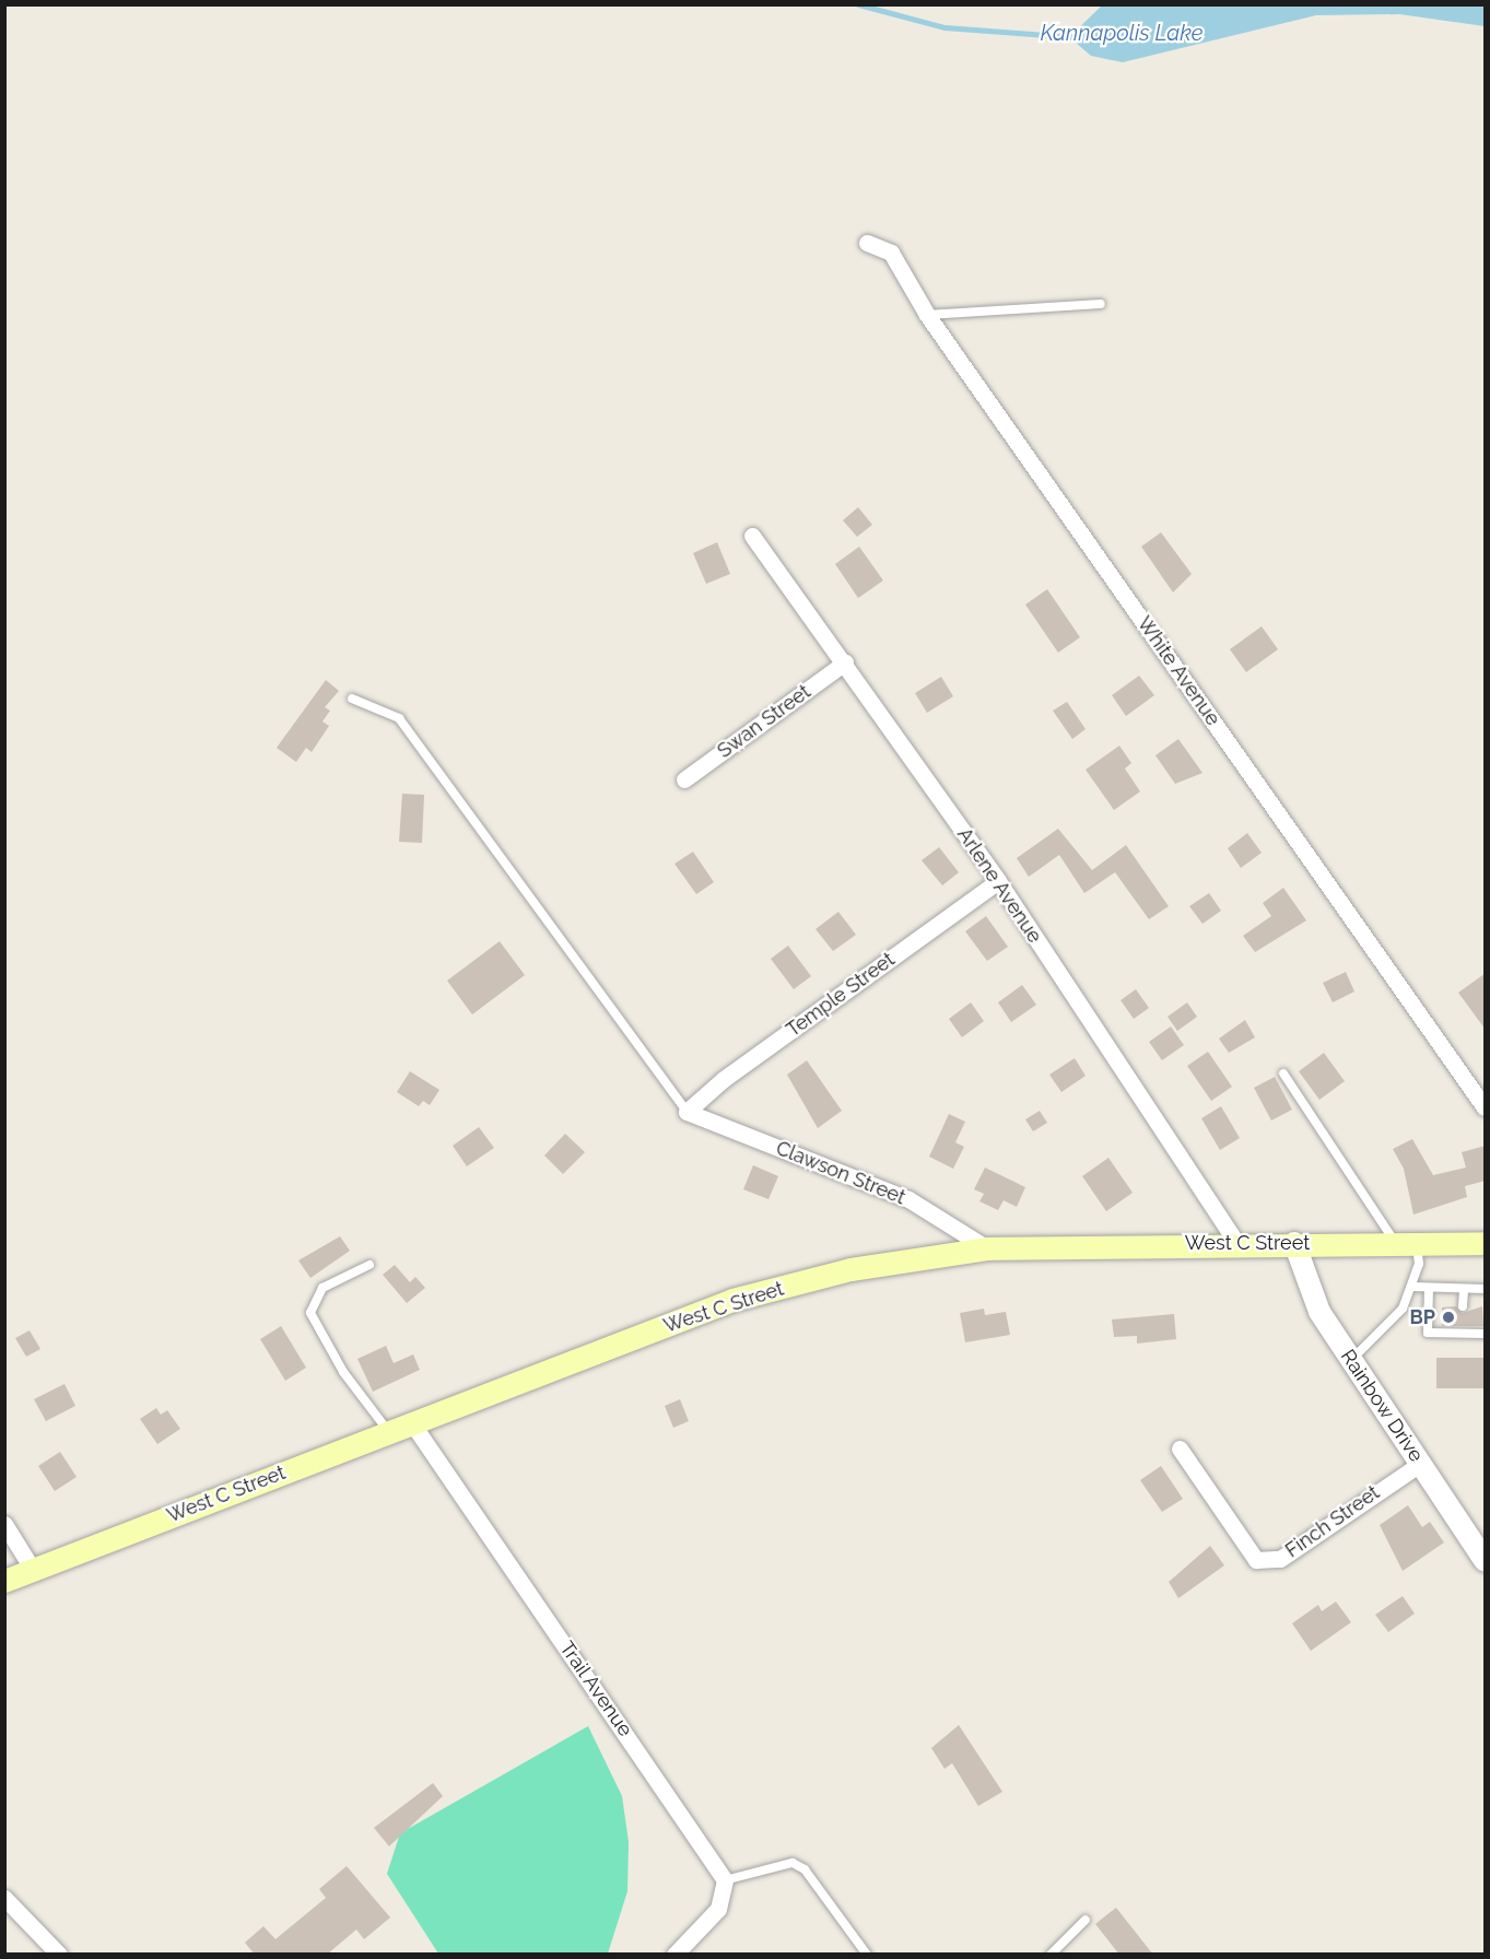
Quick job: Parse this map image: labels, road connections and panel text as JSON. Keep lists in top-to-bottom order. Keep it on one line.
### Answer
{"streets":{"main road":["West C Street"],"street":["White Avenue","Swan Street","Arlene Avenue","Temple Street","Clawson Street","Rainbow Drive","Finch Street","Trail Avenue"]},"crossings":[["Swan Street","Arlene Avenue"],["Arlene Avenue","Temple Street"],["Arlene Avenue","West C Street"],["Temple Street","Clawson Street"],["Clawson Street","West C Street"],["West C Street","Rainbow Drive"],["West C Street","Trail Avenue"],["Rainbow Drive","Finch Street"]],"water":["Kannapolis Lake"],"places":["BP"]}
